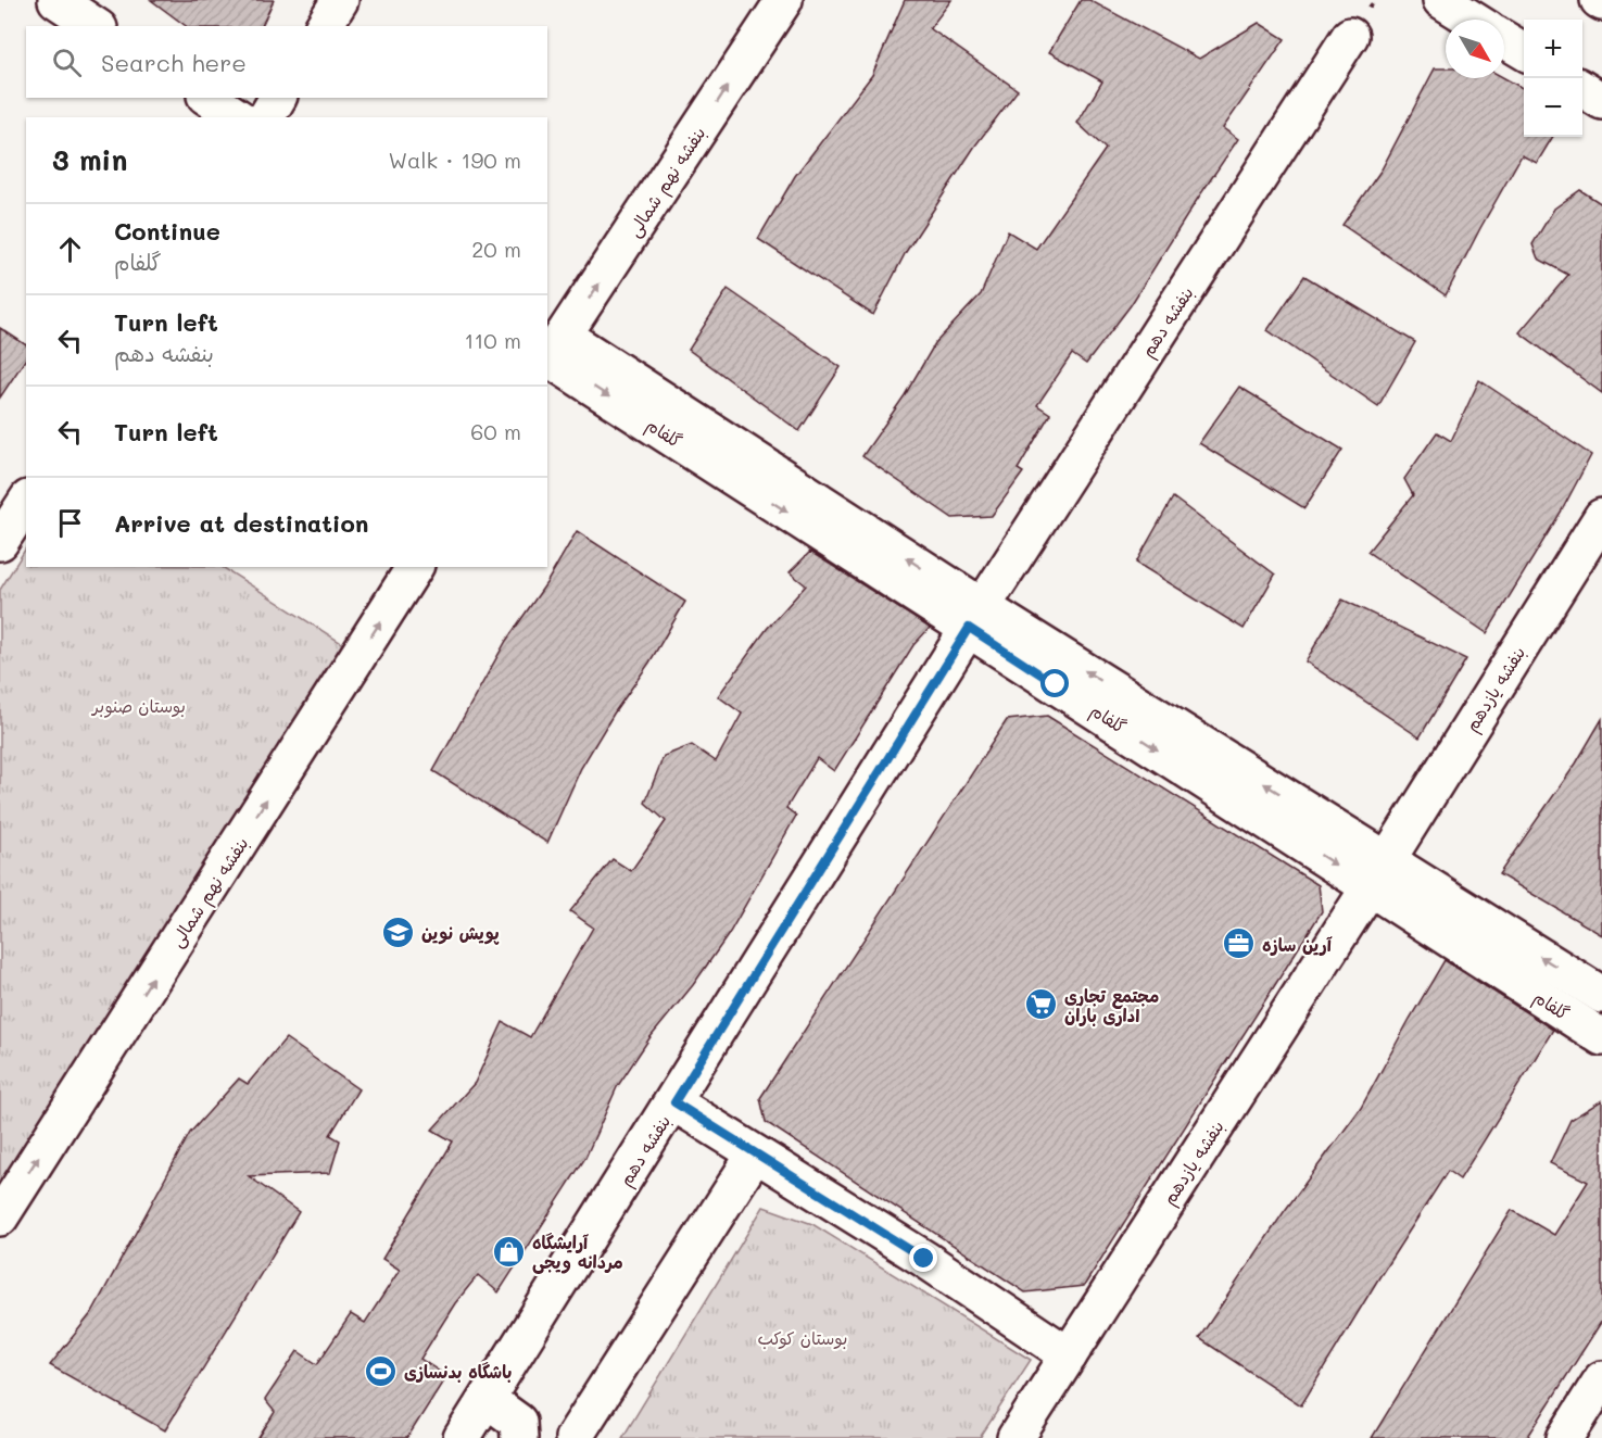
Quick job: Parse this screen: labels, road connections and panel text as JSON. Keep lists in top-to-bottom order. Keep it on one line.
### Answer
{"streets":{"street":["بنفشه نهم شمالی","بنفشه دهم","گلفام","بنفشه یازدهم"]},"crossings":[["بنفشه نهم شمالی","گلفام"],["بنفشه دهم","گلفام"],["گلفام","بنفشه یازدهم"]],"one_way":["بنفشه نهم شمالی"],"parks":["بوستان صنوبر","بوستان کوکب"],"places":{"school or university":["پویش نوین"],"office":["آرین سازه"],"supermarket":["مجتمع تجاری اداری باران"],"shop":["آرایشگاه مردانه ویجی"],"sports":["باشگاه بدنسازی"]},"north":"bottom right","page":{"map_buttons":["+","−"],"search":"Search here","heading":["3 min","Walk · 190 m"],"list":[["Continue","گلفام","20 m"],["Turn left","بنفشه دهم","110 m"],["Turn left","60 m"],"Arrive at destination"]}}
